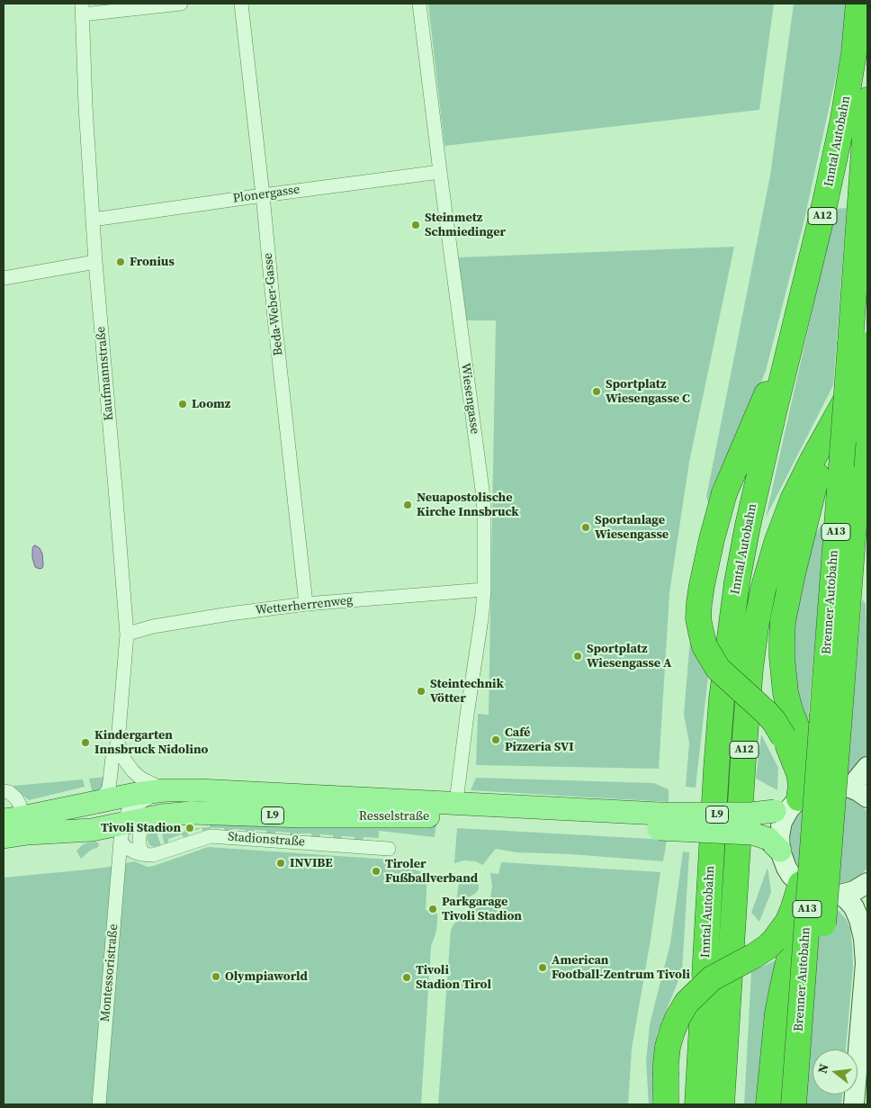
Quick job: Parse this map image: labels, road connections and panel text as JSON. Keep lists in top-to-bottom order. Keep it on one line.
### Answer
{"streets":{"highway":["Inntal Autobahn","A12","A13","Brenner Autobahn"],"main road":["L9","Resselstraße"],"street":["Plonergasse","Beda-Weber-Gasse","Kaufmannstraße","Wiesengasse","Wetterherrenweg","Stadionstraße","Montessoristraße"]},"crossings":[["Inntal Autobahn","Brenner Autobahn"],["Plonergasse","Beda-Weber-Gasse"],["Plonergasse","Kaufmannstraße"],["Plonergasse","Wiesengasse"],["Beda-Weber-Gasse","Wetterherrenweg"],["Kaufmannstraße","Wetterherrenweg"],["Kaufmannstraße","Resselstraße"],["Wiesengasse","Wetterherrenweg"],["Wiesengasse","Resselstraße"],["L9","Resselstraße"],["Resselstraße","Montessoristraße"]],"places":["Steinmetz Schmiedinger","Fronius","Sportplatz Wiesengasse C","Loomz","Neuapostolische Kirche Innsbruck","Sportanlage Wiesengasse","Sportplatz Wiesengasse A","Steintechnik Vötter","Café Pizzeria SVI","Kindergarten Innsbruck Nidolino","Tivoli Stadion","INVIBE","Tiroler Fußballverband","Parkgarage Tivoli Stadion","American Football-Zentrum Tivoli","Olympiaworld","Tivoli Stadion Tirol"],"north":"left"}
